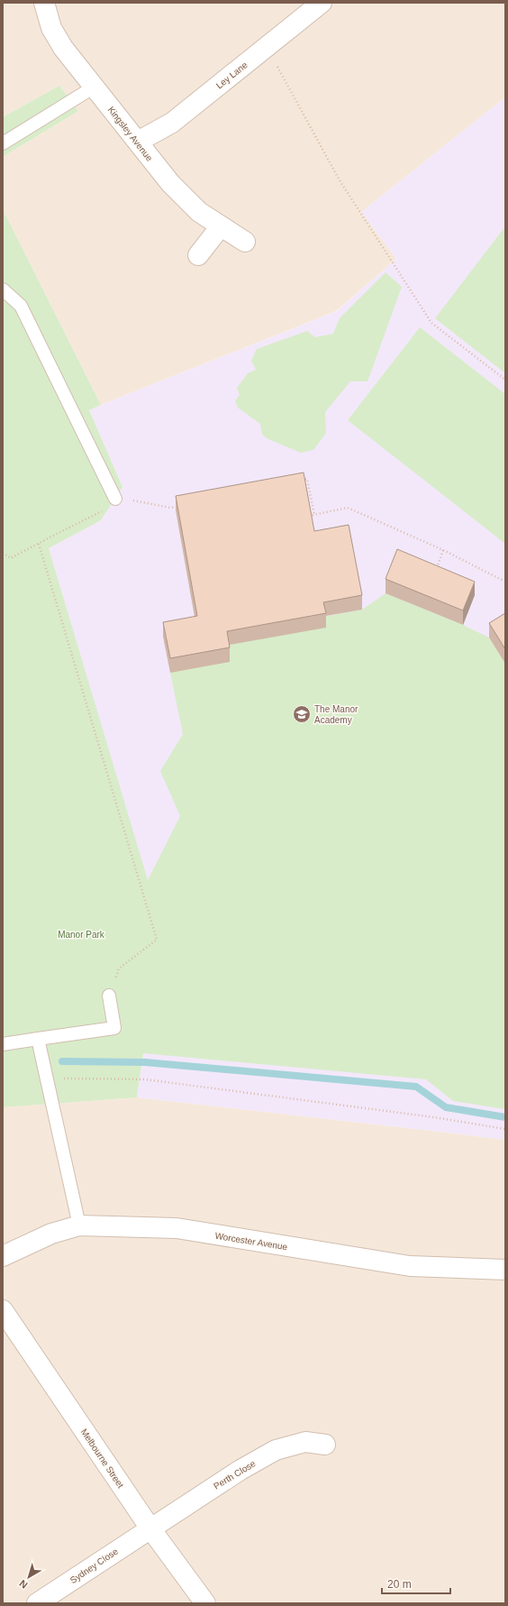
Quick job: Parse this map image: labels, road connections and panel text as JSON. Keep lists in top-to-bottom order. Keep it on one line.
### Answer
{"streets":{"street":["Ley Lane","Kingsley Avenue","Worcester Avenue","Melbourne Street","Perth Close","Sydney Close"]},"crossings":[["Ley Lane","Kingsley Avenue"],["Melbourne Street","Perth Close"],["Melbourne Street","Sydney Close"],["Perth Close","Sydney Close"]],"parks":["Manor Park"],"places":{"school or university":["The Manor Academy"]},"scale_bar":"20 m","north":"bottom left"}
